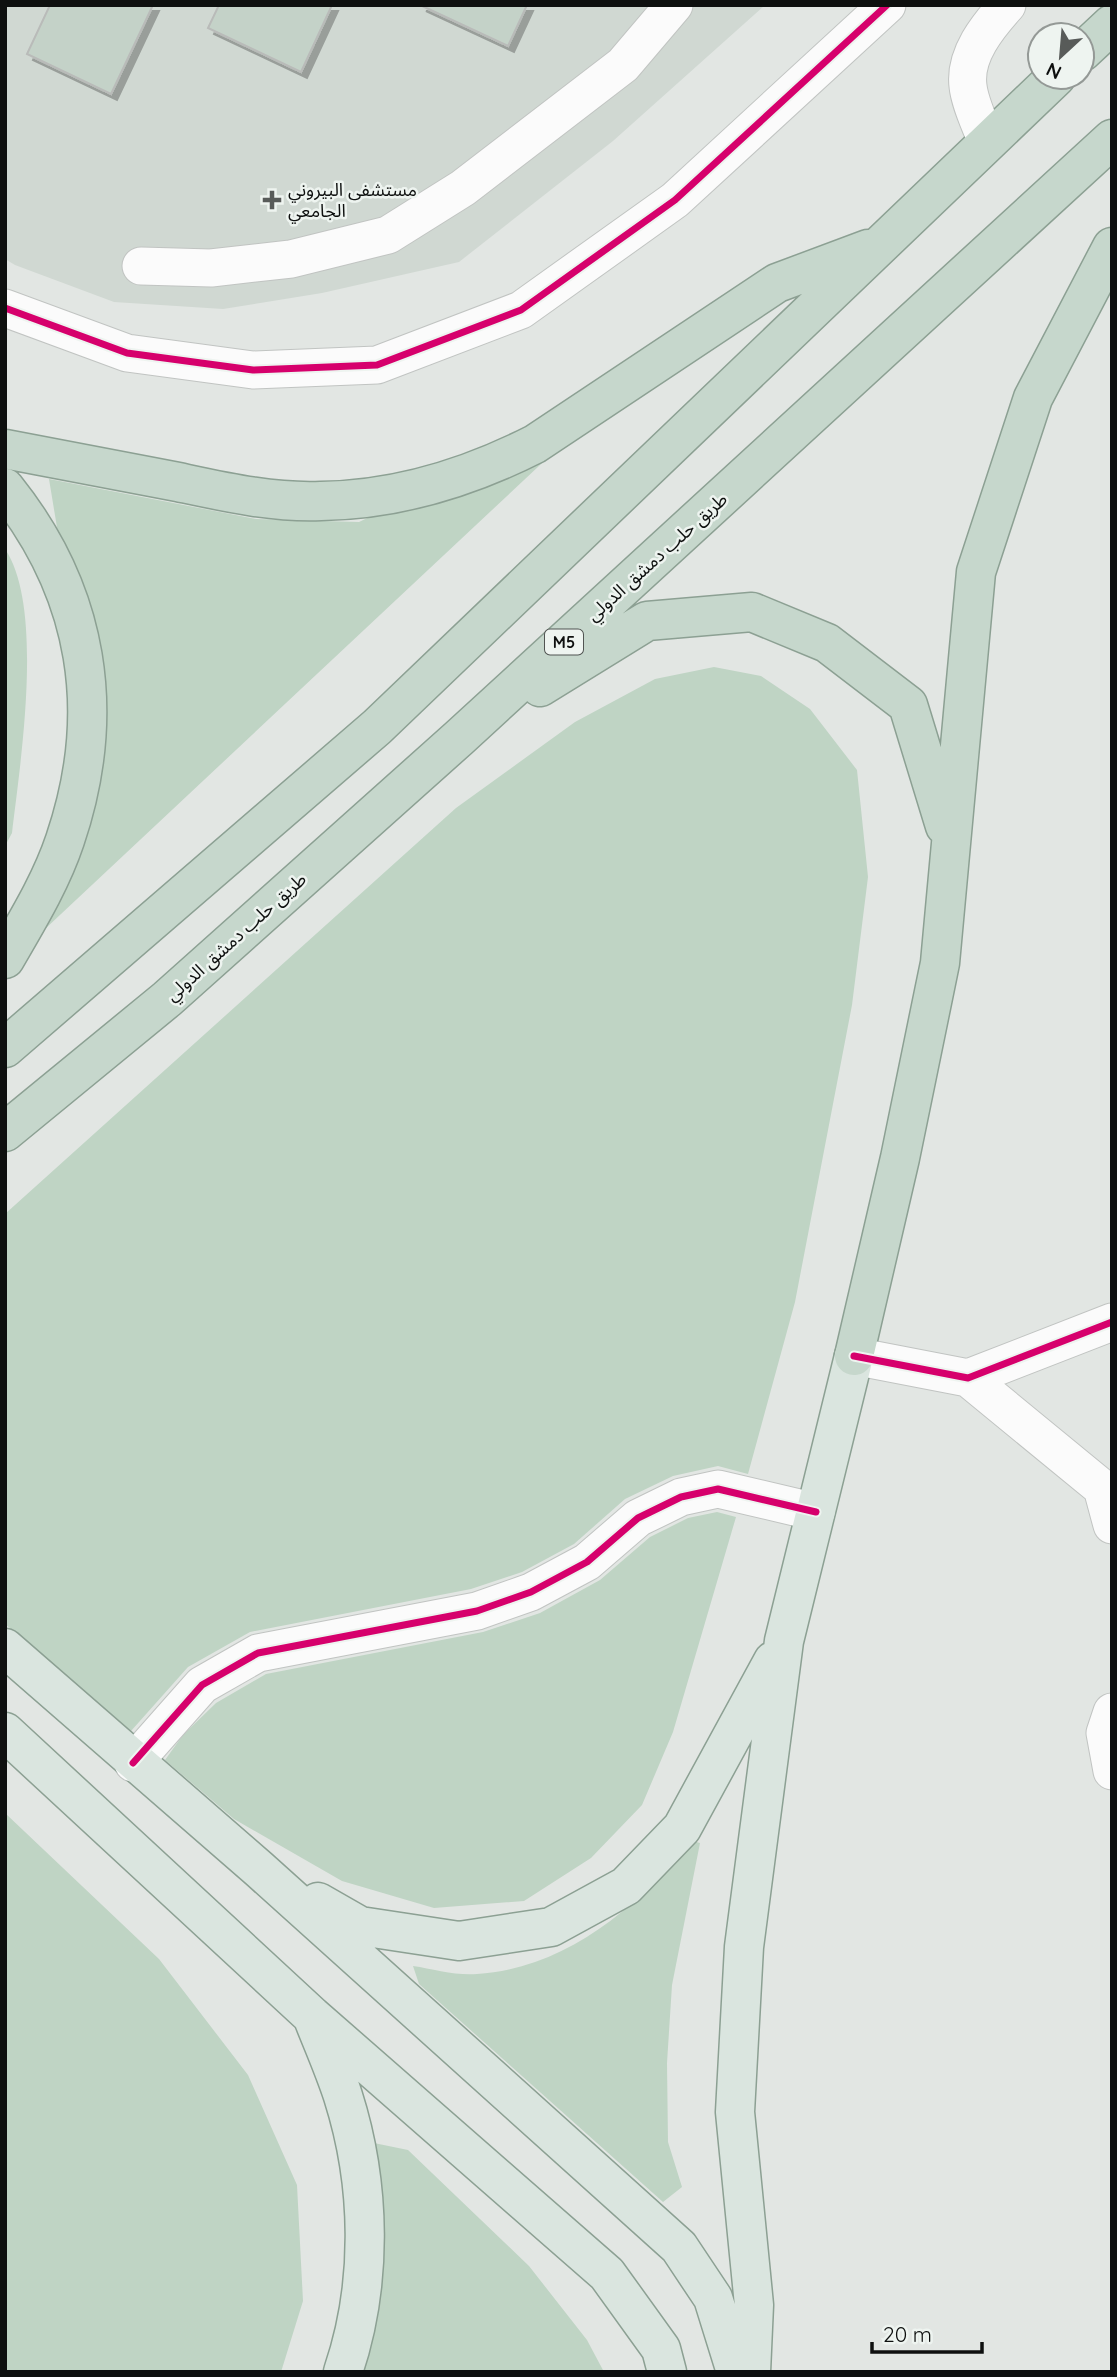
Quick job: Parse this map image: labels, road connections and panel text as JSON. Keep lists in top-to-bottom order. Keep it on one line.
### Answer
{"streets":{"highway":["طريق حلب دمشق الدولي","M5"]},"places":{"health":["مستشفى البيروني الجامعي"]},"scale_bar":"20 m","north":"bottom left"}
